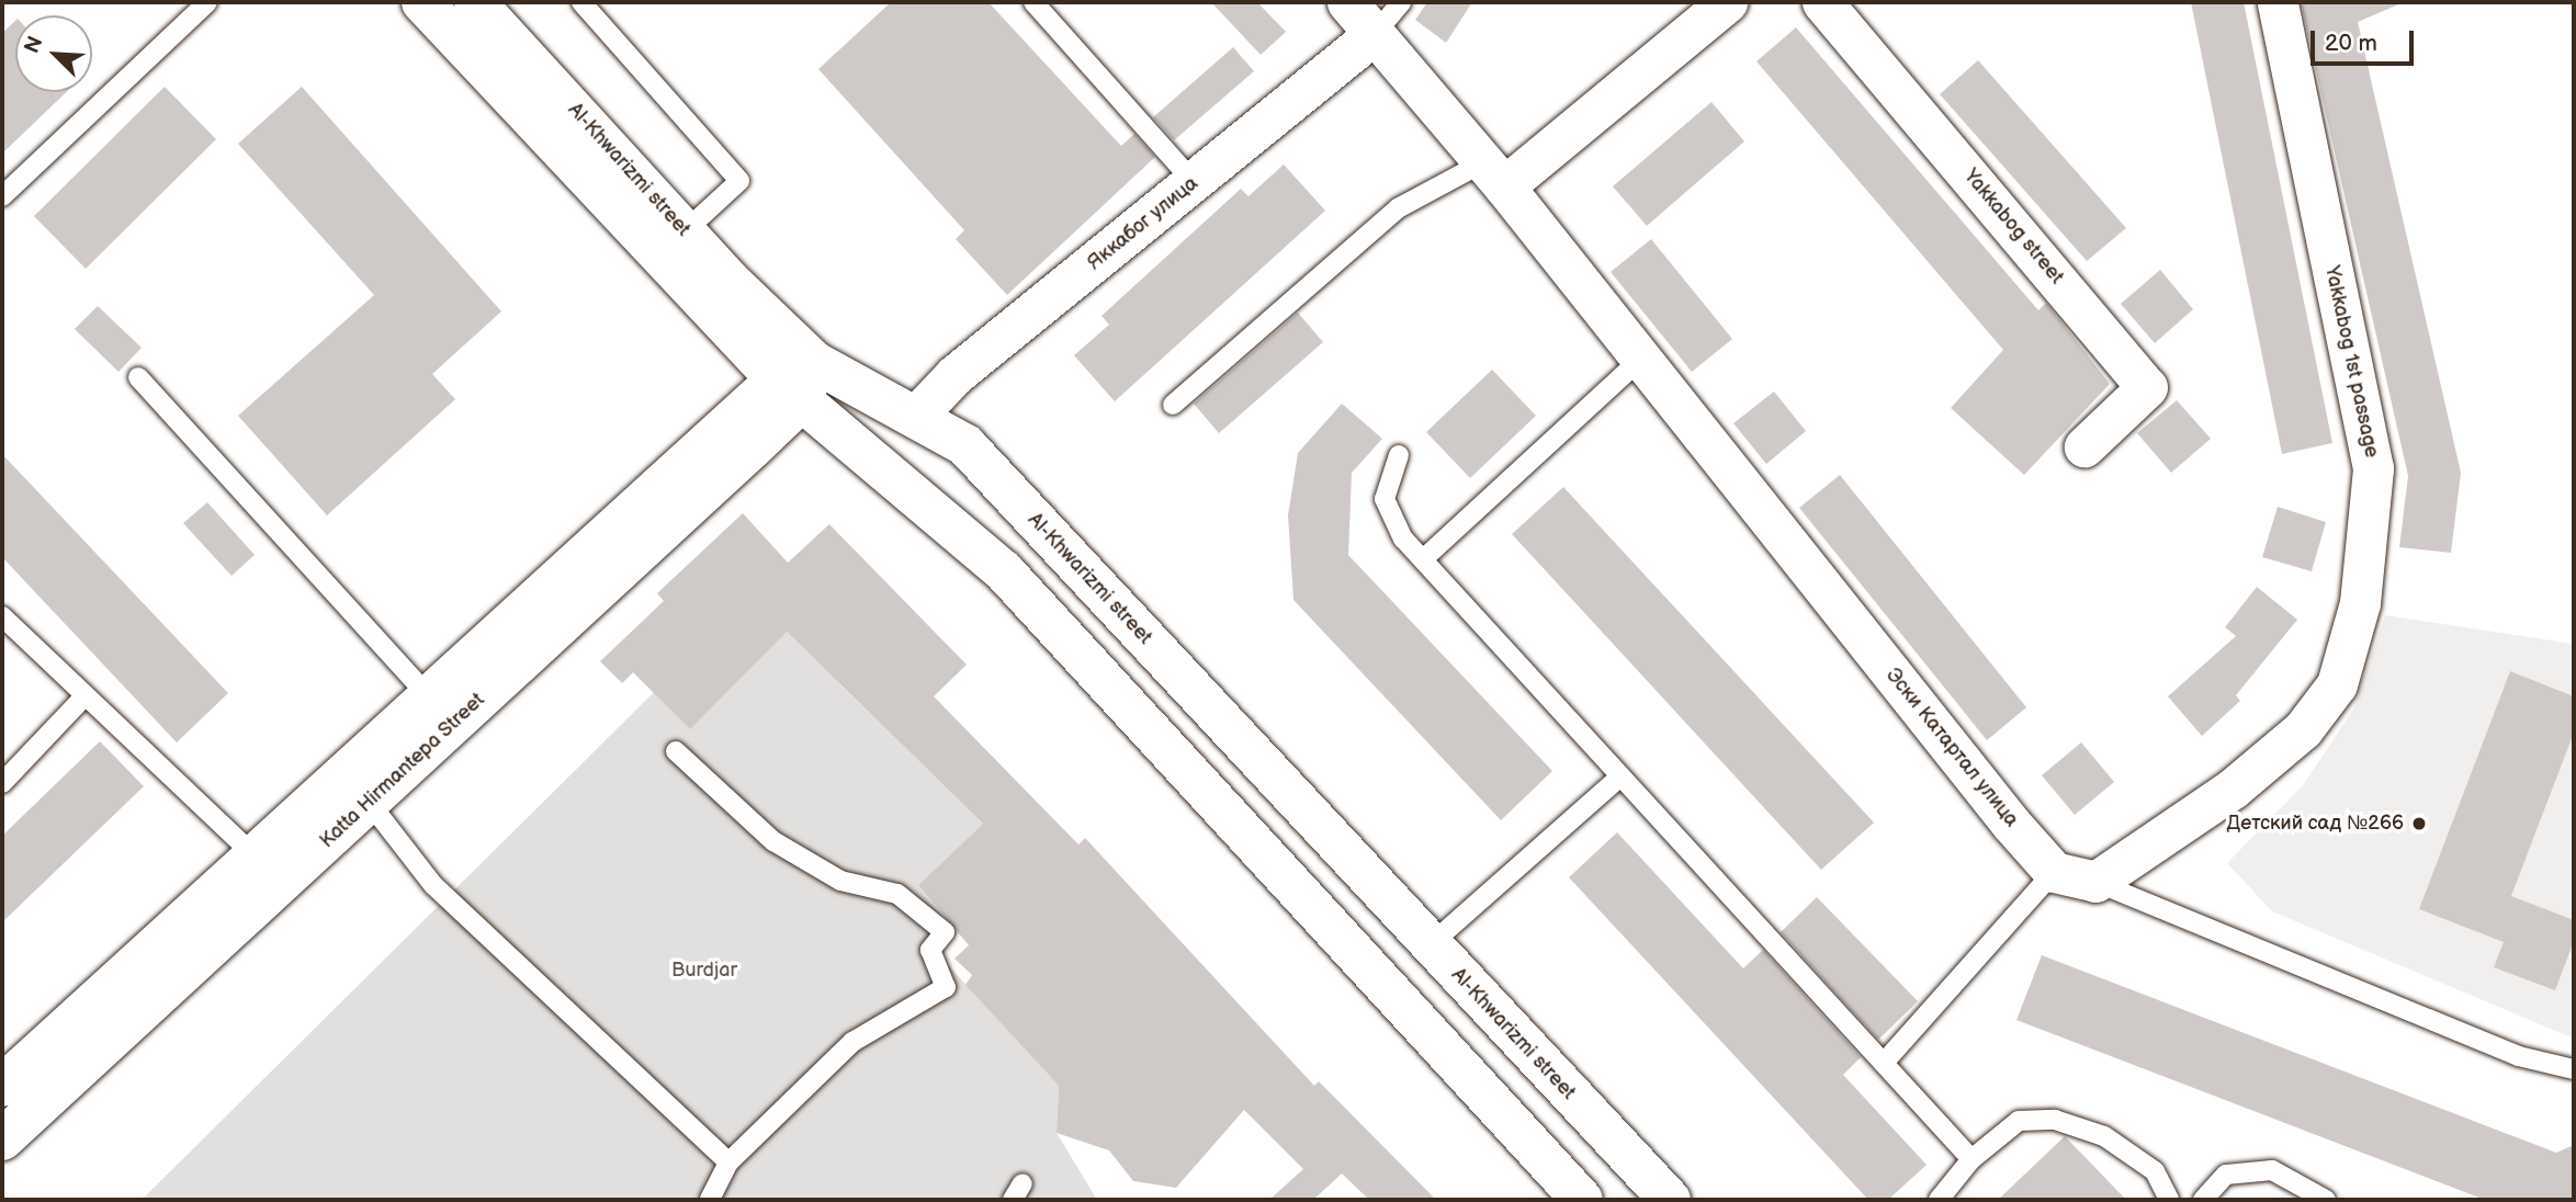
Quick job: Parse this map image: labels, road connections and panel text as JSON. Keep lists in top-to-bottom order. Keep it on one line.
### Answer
{"streets":{"main road":["Al-Khwarizmi street","Katta Hirmаntepa Street"],"street":["Яккабог улица","Yakkabog street","Yakkabog 1st passage","Эски Катартал улица"]},"crossings":[["Al-Khwarizmi street","Яккабог улица"],["Al-Khwarizmi street","Katta Hirmаntepa Street"],["Яккабог улица","Эски Катартал улица"]],"parks":["Burdjar"],"places":["Детский сад №266"],"scale_bar":"20 m","north":"top left"}
